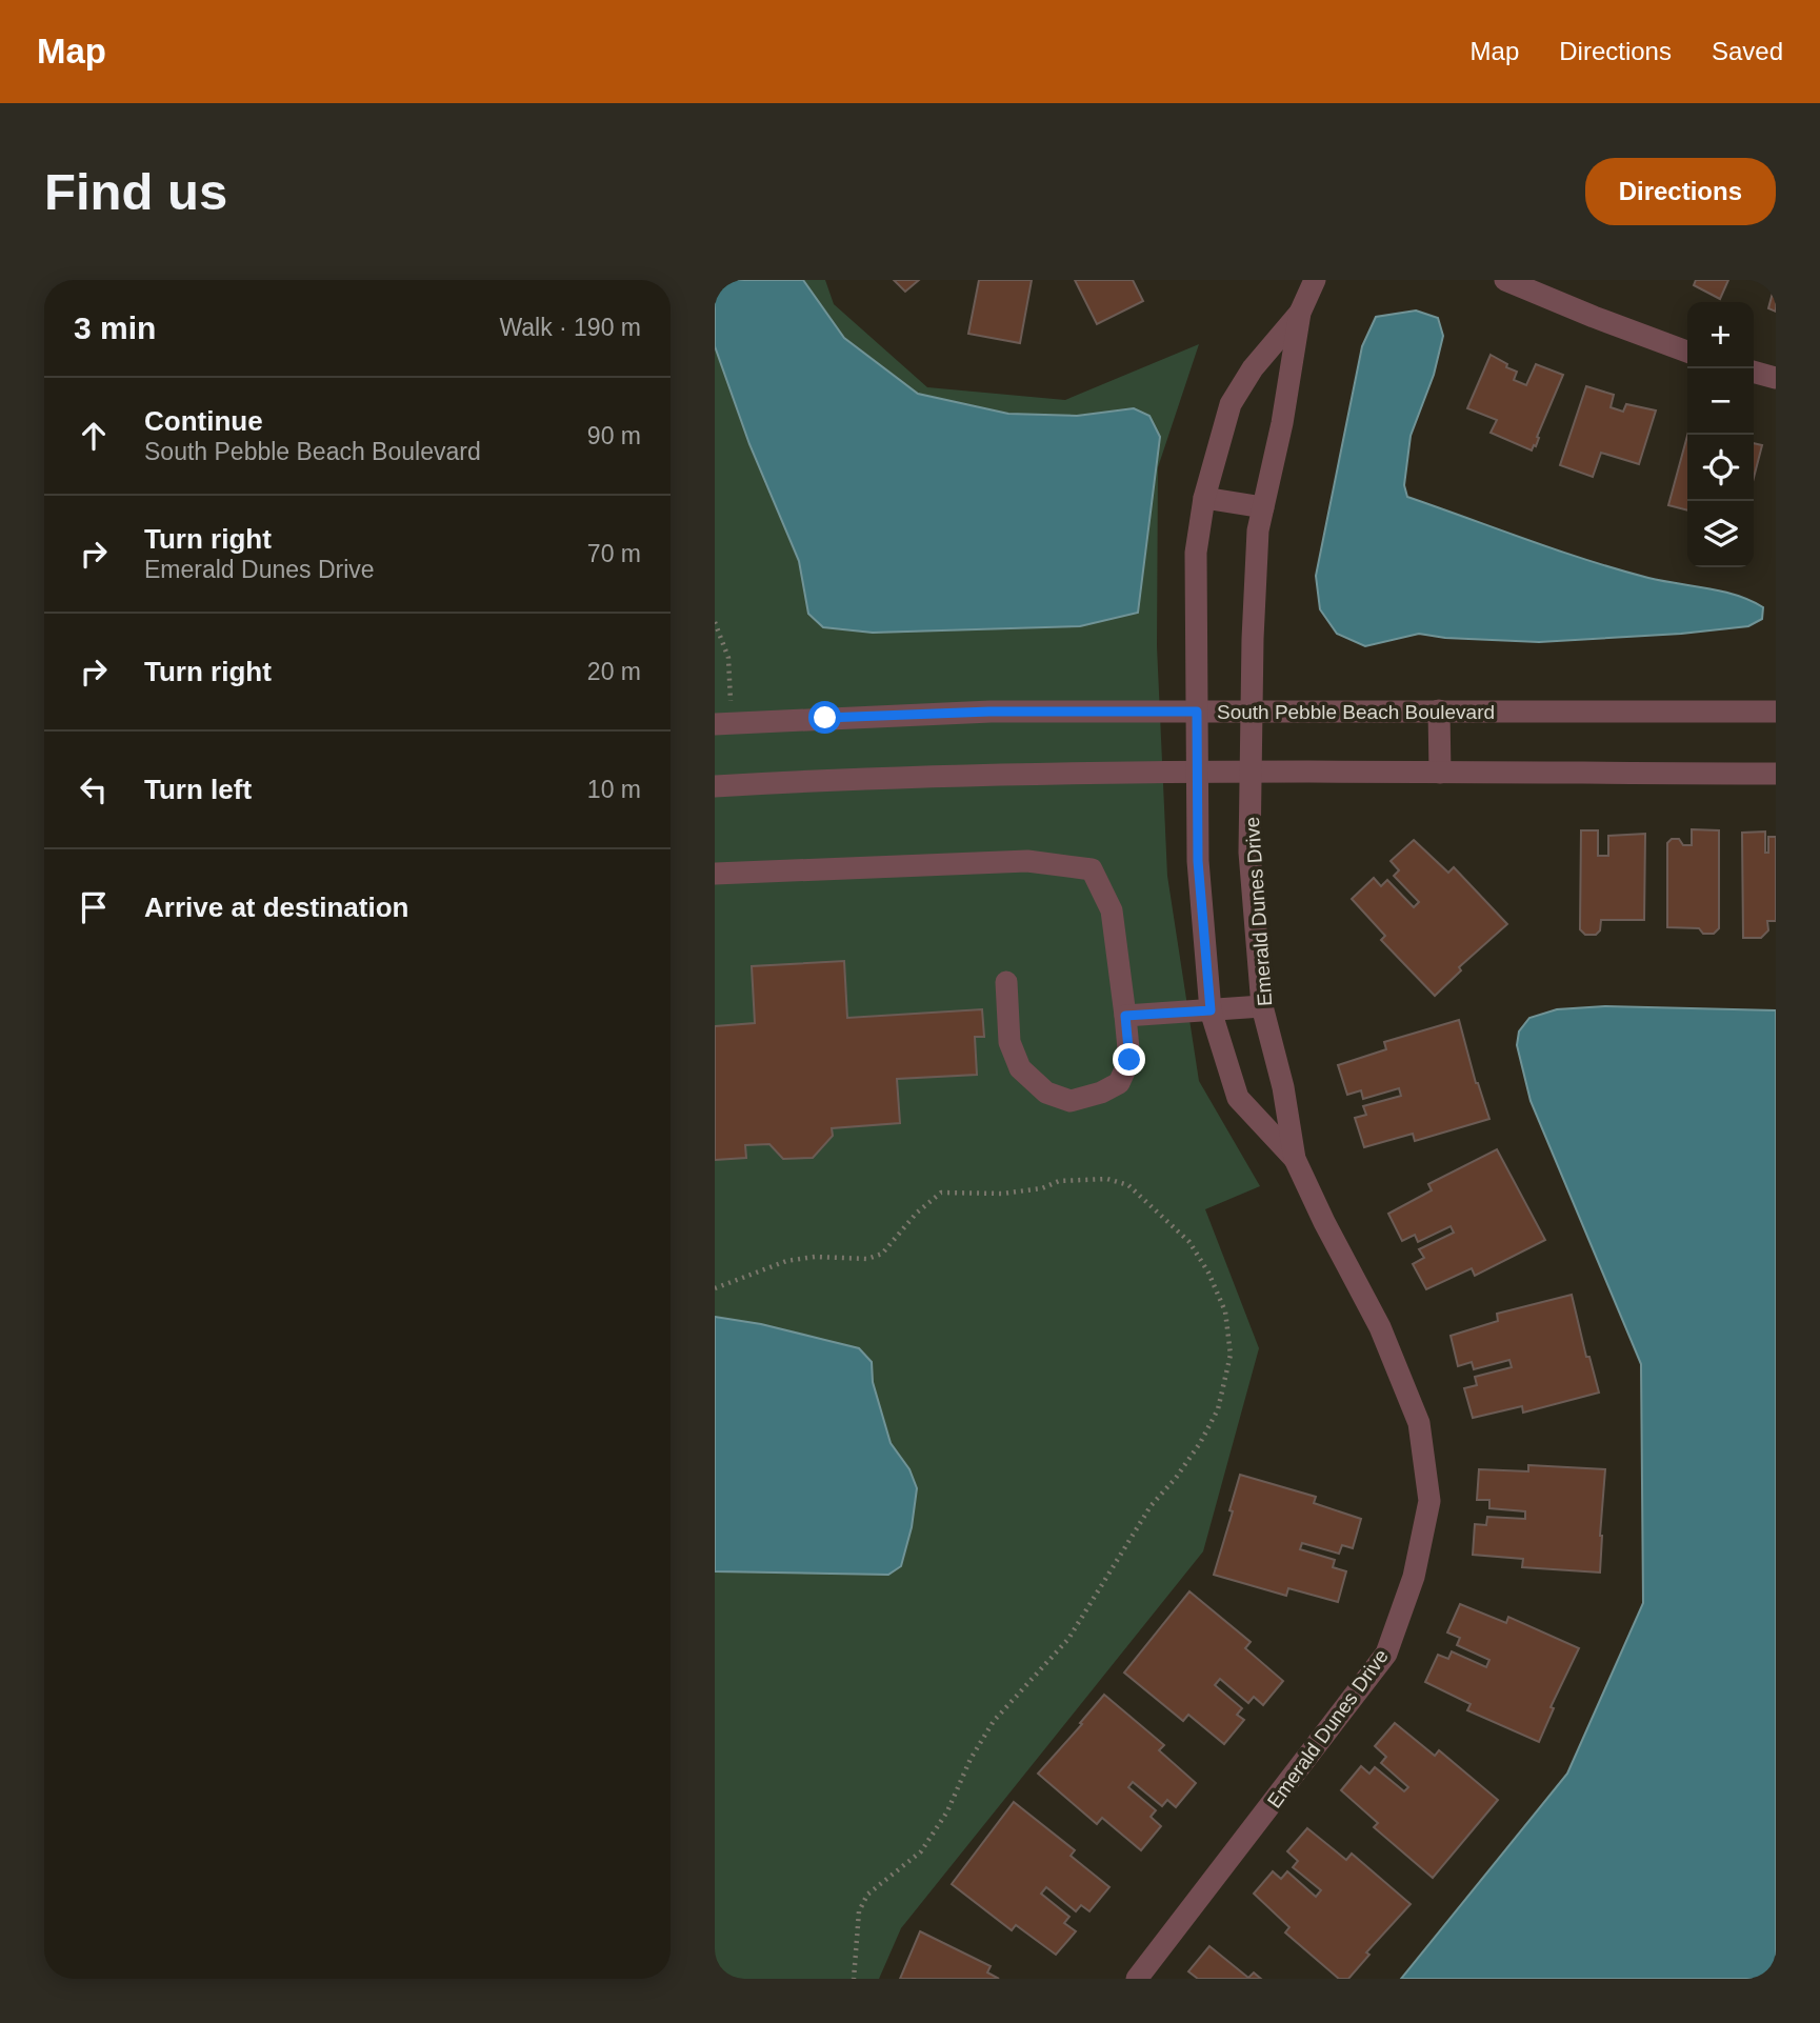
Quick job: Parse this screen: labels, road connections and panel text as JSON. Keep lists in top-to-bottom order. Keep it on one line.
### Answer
{"streets":{"street":["South Pebble Beach Boulevard","Emerald Dunes Drive"]},"crossings":[["South Pebble Beach Boulevard","Emerald Dunes Drive"]],"page":{"header":"Map","nav":["Map","Directions","Saved"],"buttons":"Directions","title":"Find us","heading":["3 min","Walk · 190 m"],"map_buttons":["+","−"],"list":[["Continue","South Pebble Beach Boulevard","90 m"],["Turn right","Emerald Dunes Drive","70 m"],["Turn right","20 m"],["Turn left","10 m"],"Arrive at destination"]}}
